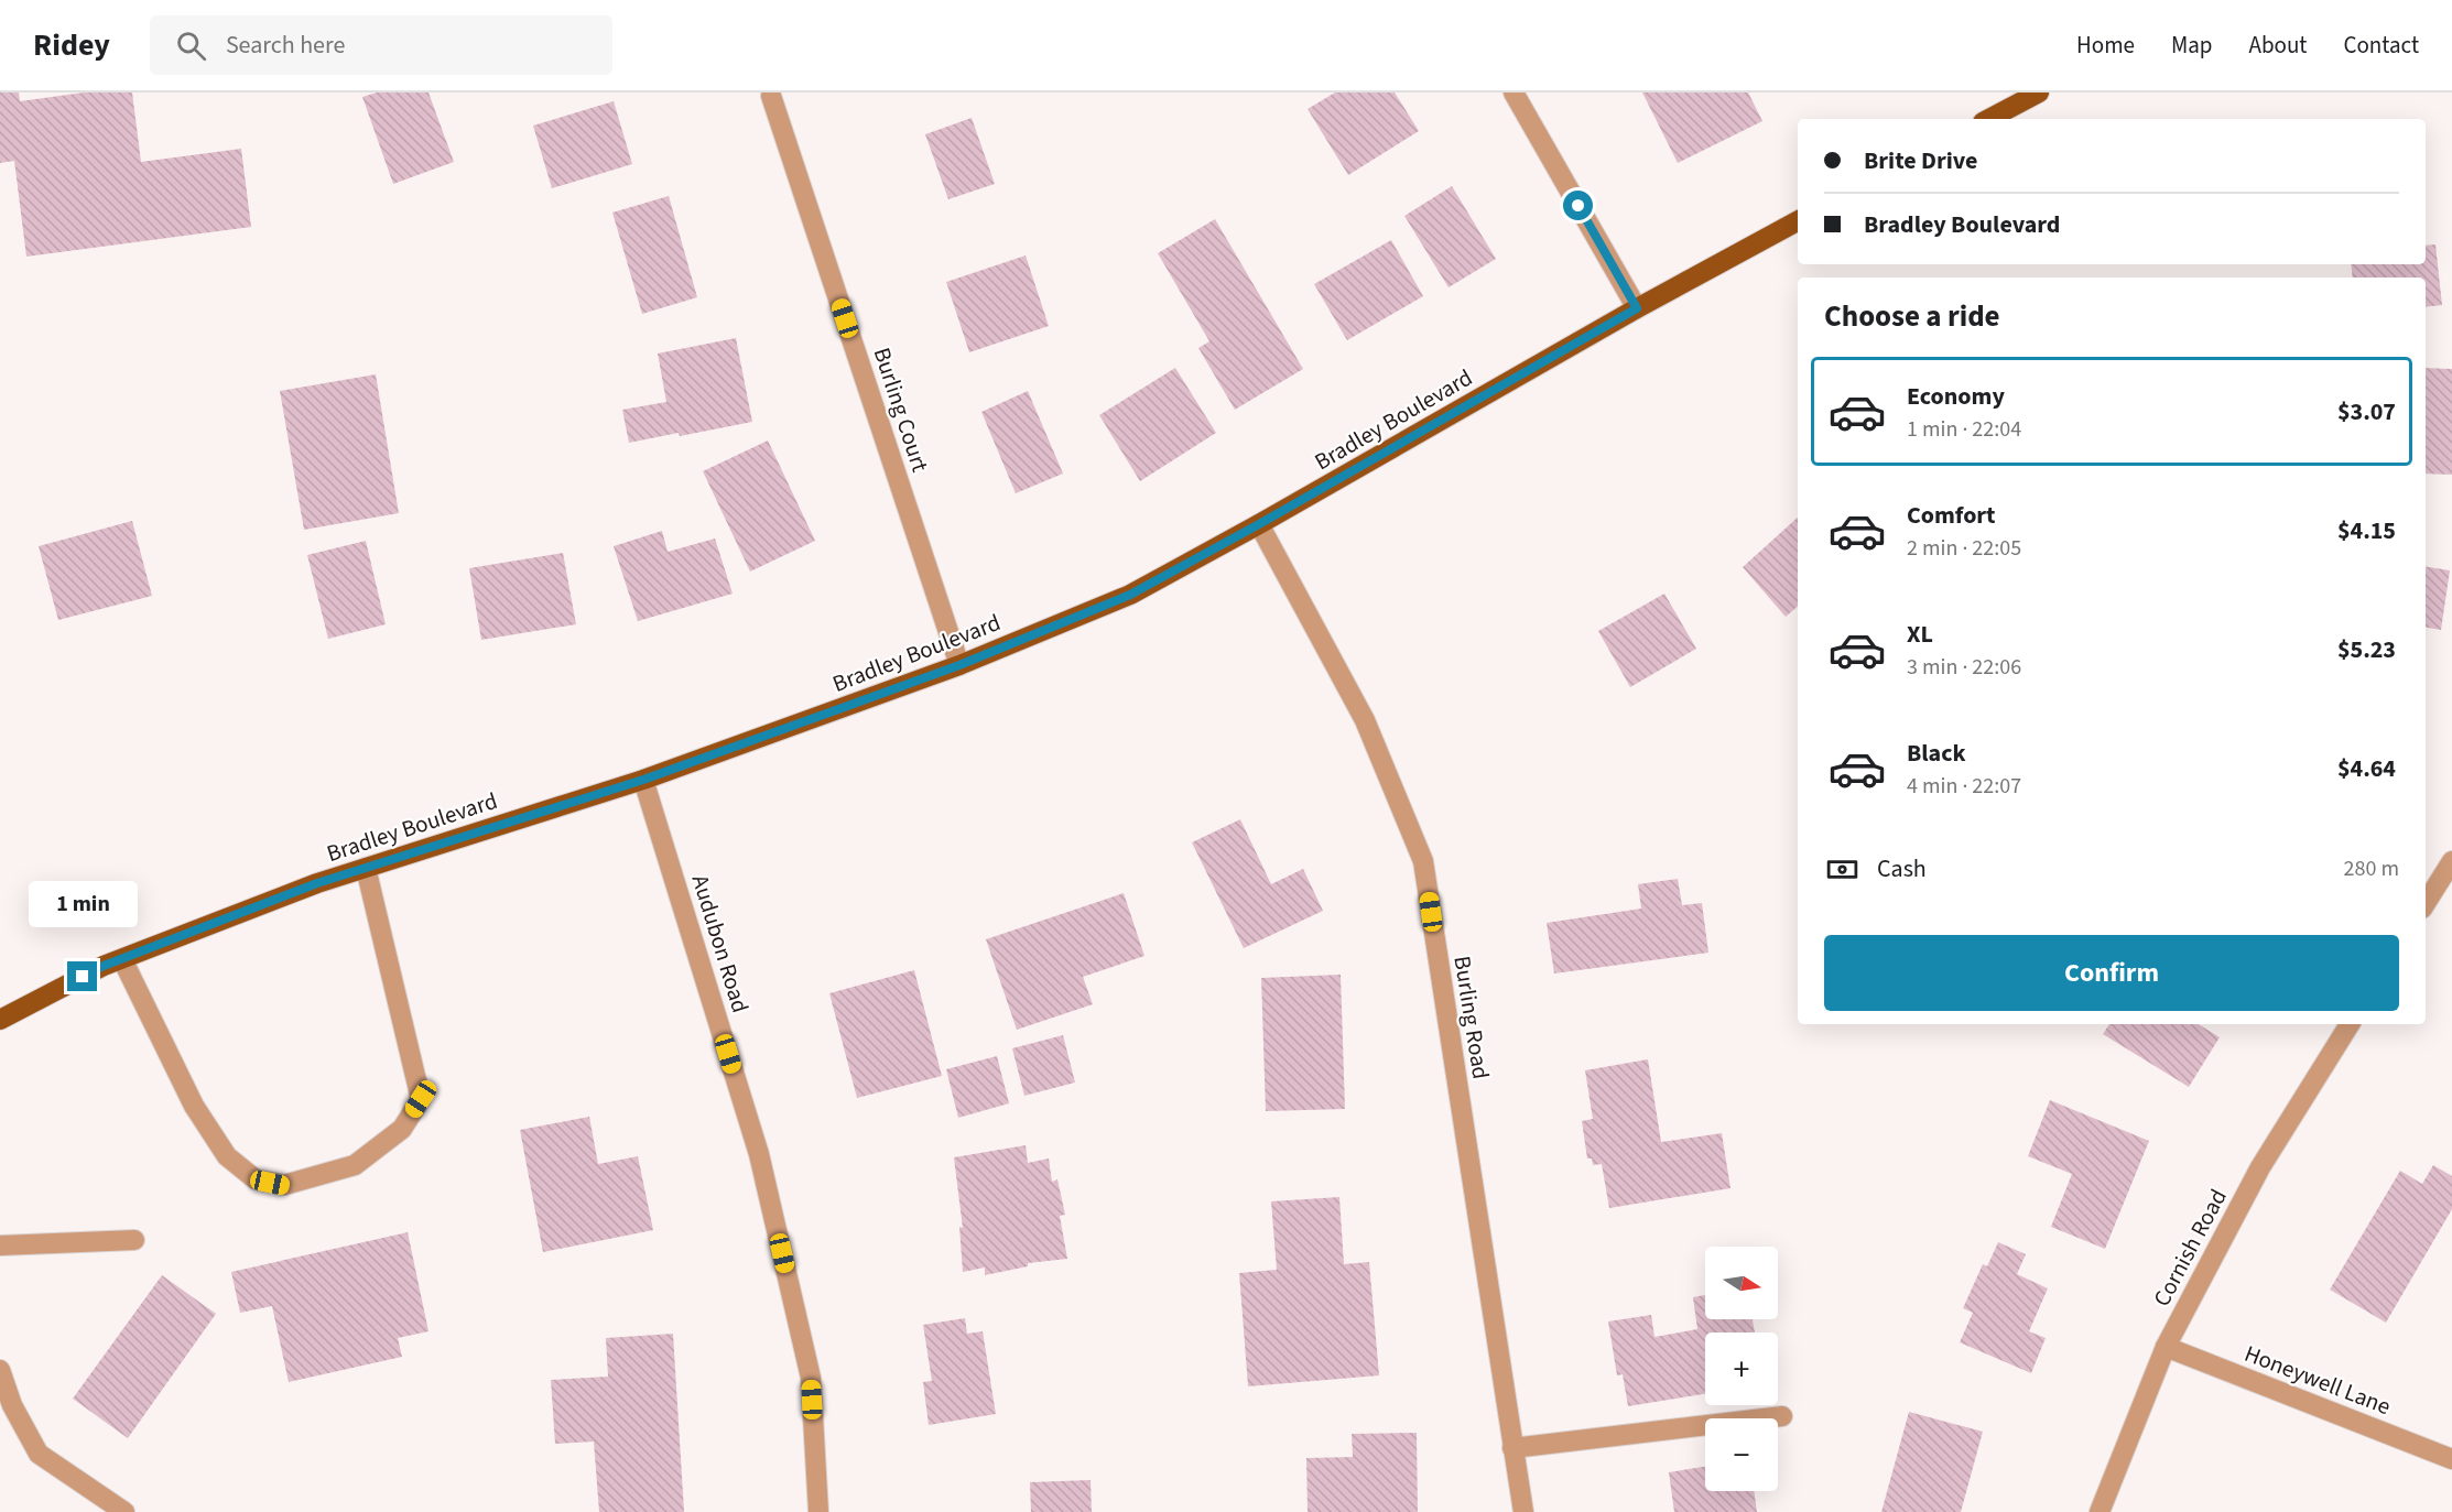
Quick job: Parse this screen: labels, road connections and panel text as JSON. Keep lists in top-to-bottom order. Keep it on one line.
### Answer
{"streets":{"main road":["Bradley Boulevard"],"street":["Burling Court","Audubon Road","Burling Road","Cornish Road","Honeywell Lane"]},"crossings":[["Burling Court","Bradley Boulevard"],["Bradley Boulevard","Audubon Road"],["Bradley Boulevard","Burling Road"],["Cornish Road","Honeywell Lane"]],"north":"right","page":{"header":"Ridey","search":"Search here","nav":["Home","Map","About","Contact"],"banner":["Brite Drive","Bradley Boulevard"],"heading":"Choose a ride","list":[{"name":"Economy","note":"1 min · 22:04","value":"$3.07"},{"name":"Comfort","note":"2 min · 22:05","value":"$4.15"},{"name":"XL","note":"3 min · 22:06","value":"$5.23"},{"name":"Black","note":"4 min · 22:07","value":"$4.64"}],"pay":["Cash","280 m"],"bubble":"1 min","buttons":"Confirm","map_buttons":["+","−"]}}
